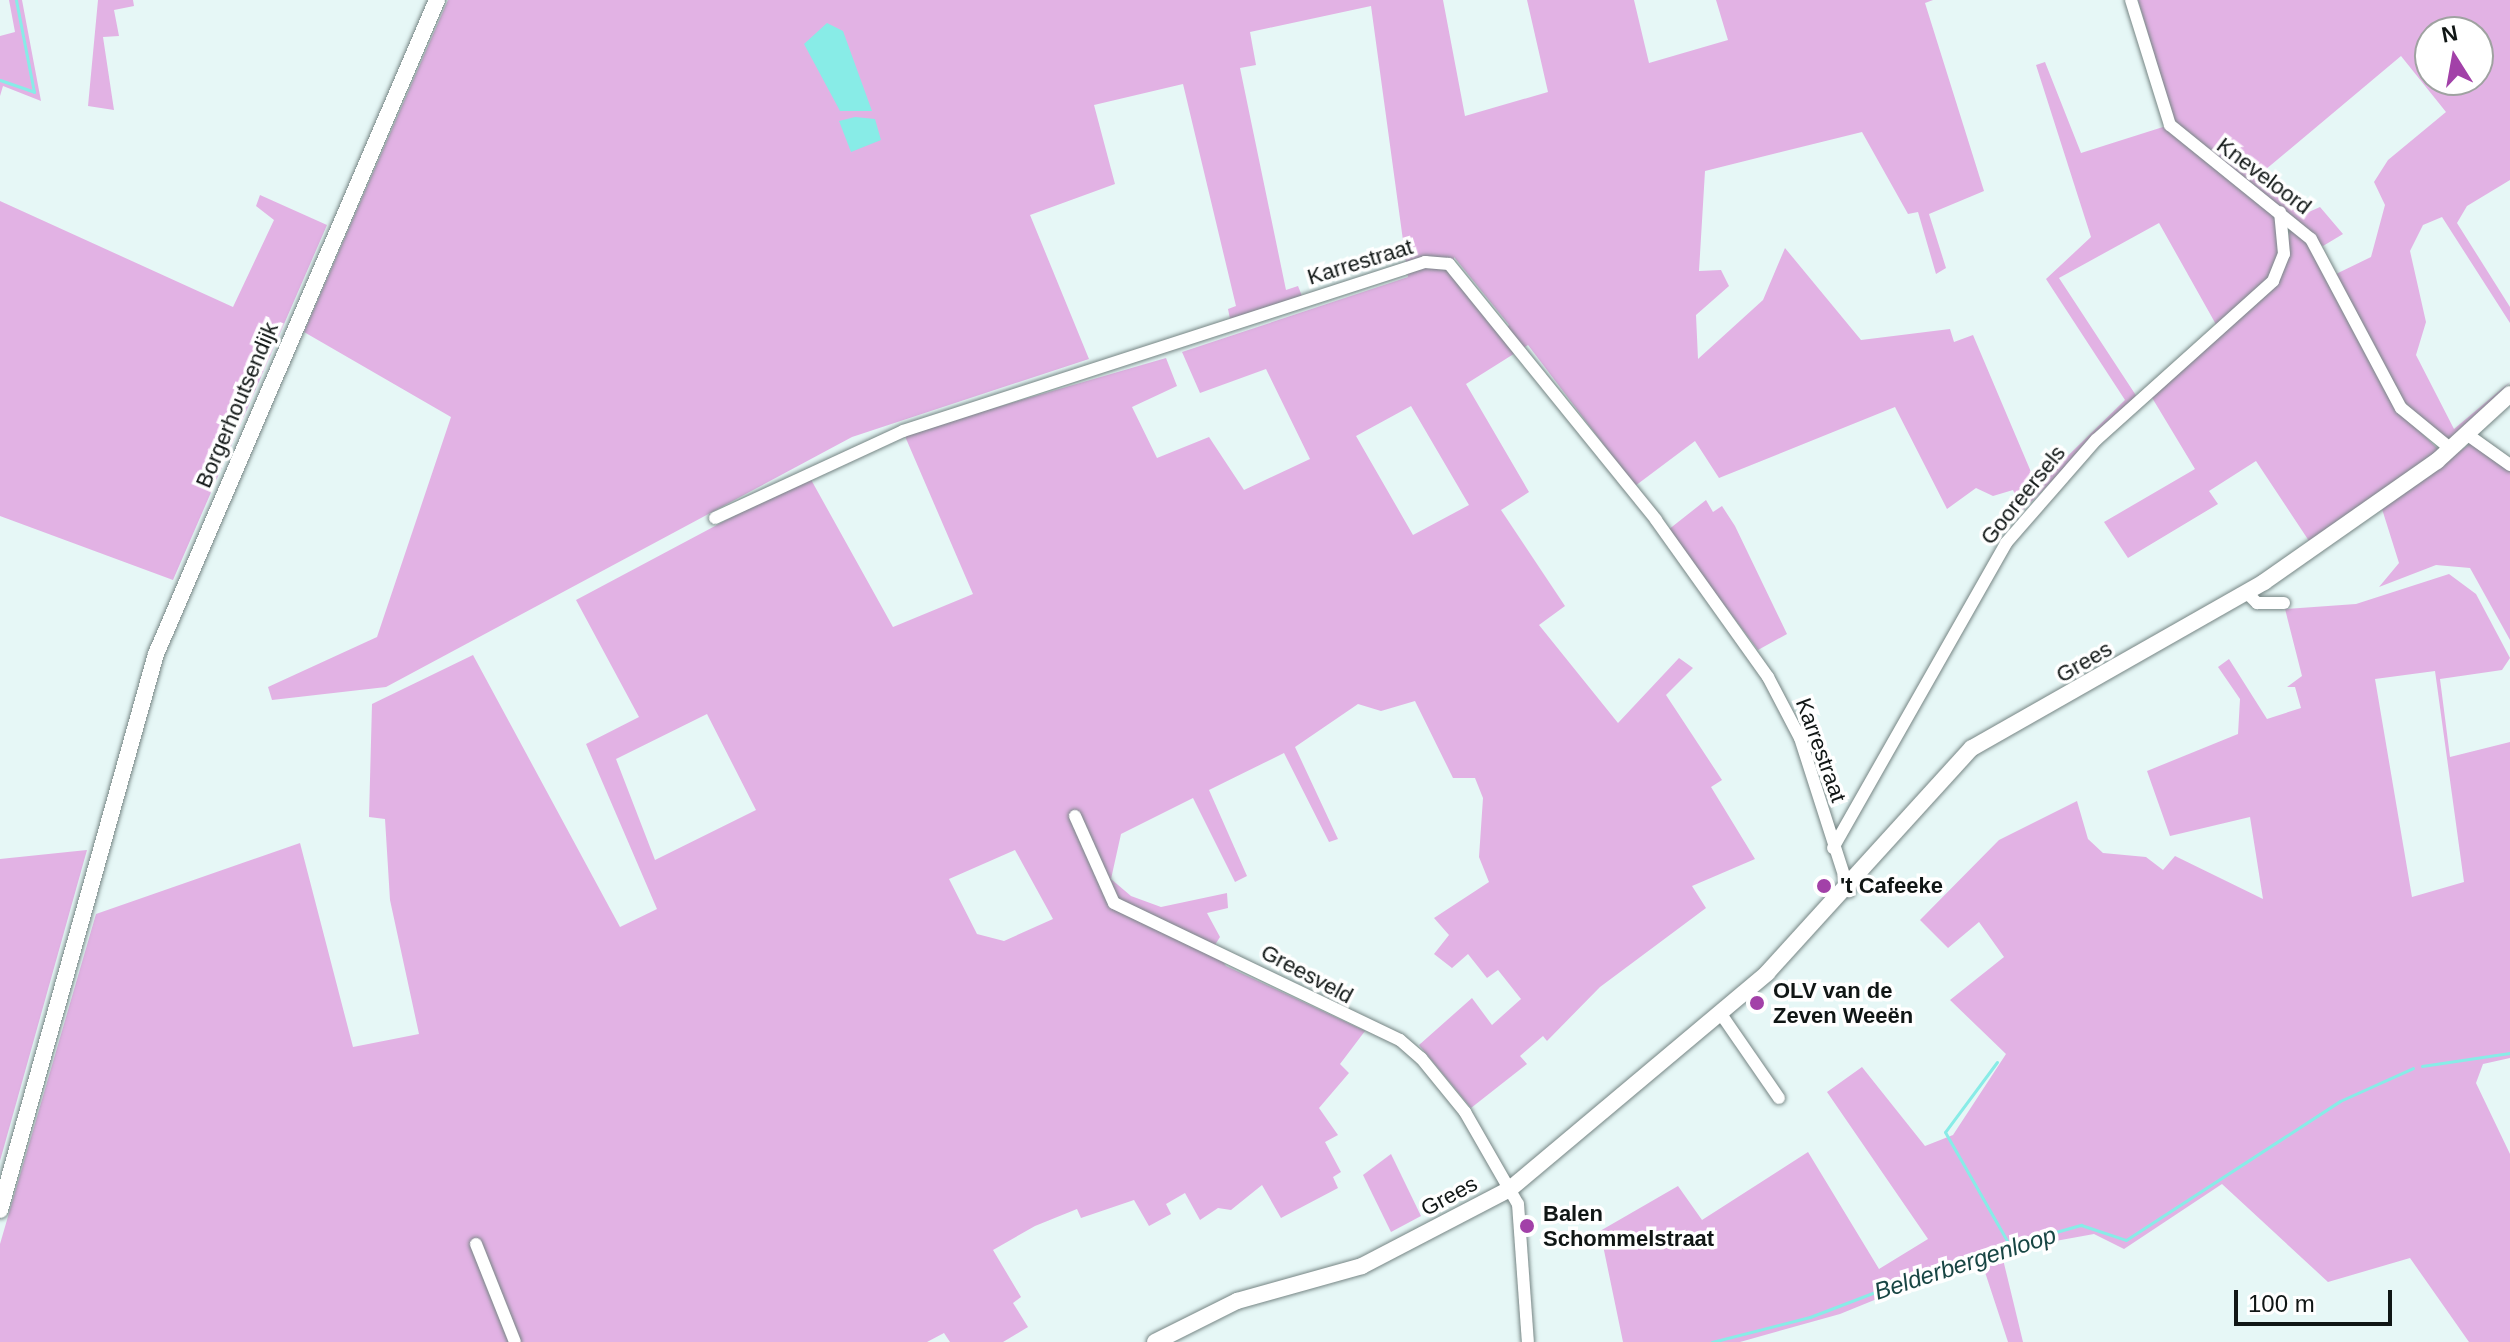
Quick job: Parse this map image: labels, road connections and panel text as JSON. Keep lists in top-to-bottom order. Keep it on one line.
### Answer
{"streets":{"street":["Kneveloord","Karrestraat","Borgerhoutsendijk","Gooreersels","Grees","Greesveld"]},"crossings":[["Kneveloord","Gooreersels"],["Kneveloord","Grees"],["Karrestraat","Gooreersels"],["Karrestraat","Grees"],["Grees","Greesveld"]],"water":["Belderbergenloop"],"places":["'t Cafeeke","OLV van de Zeven Weeën","Balen Schommelstraat"],"scale_bar":"100 m","north":"top"}
